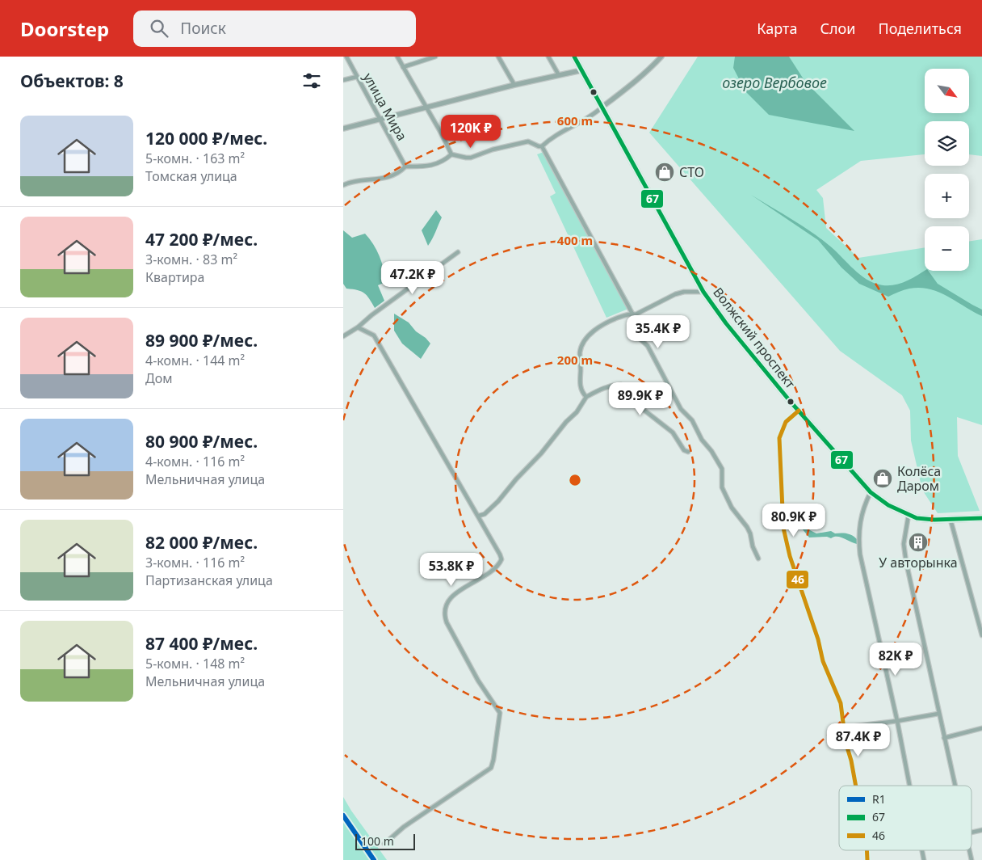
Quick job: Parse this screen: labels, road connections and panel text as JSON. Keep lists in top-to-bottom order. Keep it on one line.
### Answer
{"streets":{"main road":["Волжский проспект"],"street":["улица Мира"]},"water":["озеро Вербовое"],"places":{"shop":["СТО","Колёса Даром"],"building":["У авторынка"]},"lines":["transit line 67","transit line 46","transit line R1"],"legend":["R1","67","46"],"scale_bar":"100 m","north":"bottom right","page":{"header":"Doorstep","search":"Поиск","nav":["Карта","Слои","Поделиться"],"heading":"Объектов: 8","map_buttons":["+","−"],"list":[{"name":"120 000 ₽/мес.","note":"5-комн. · 163 m² · Томская улица"},{"name":"47 200 ₽/мес.","note":"3-комн. · 83 m² · Квартира"},{"name":"89 900 ₽/мес.","note":"4-комн. · 144 m² · Дом"},{"name":"80 900 ₽/мес.","note":"4-комн. · 116 m² · Мельничная улица"},{"name":"82 000 ₽/мес.","note":"3-комн. · 116 m² · Партизанская улица"},{"name":"87 400 ₽/мес.","note":"5-комн. · 148 m² · Мельничная улица"}],"price":["120K ₽","47.2K ₽","35.4K ₽","89.9K ₽","80.9K ₽","53.8K ₽","82K ₽","87.4K ₽"],"scale":"100 m"},"rings":["600 m","400 m","200 m"]}
